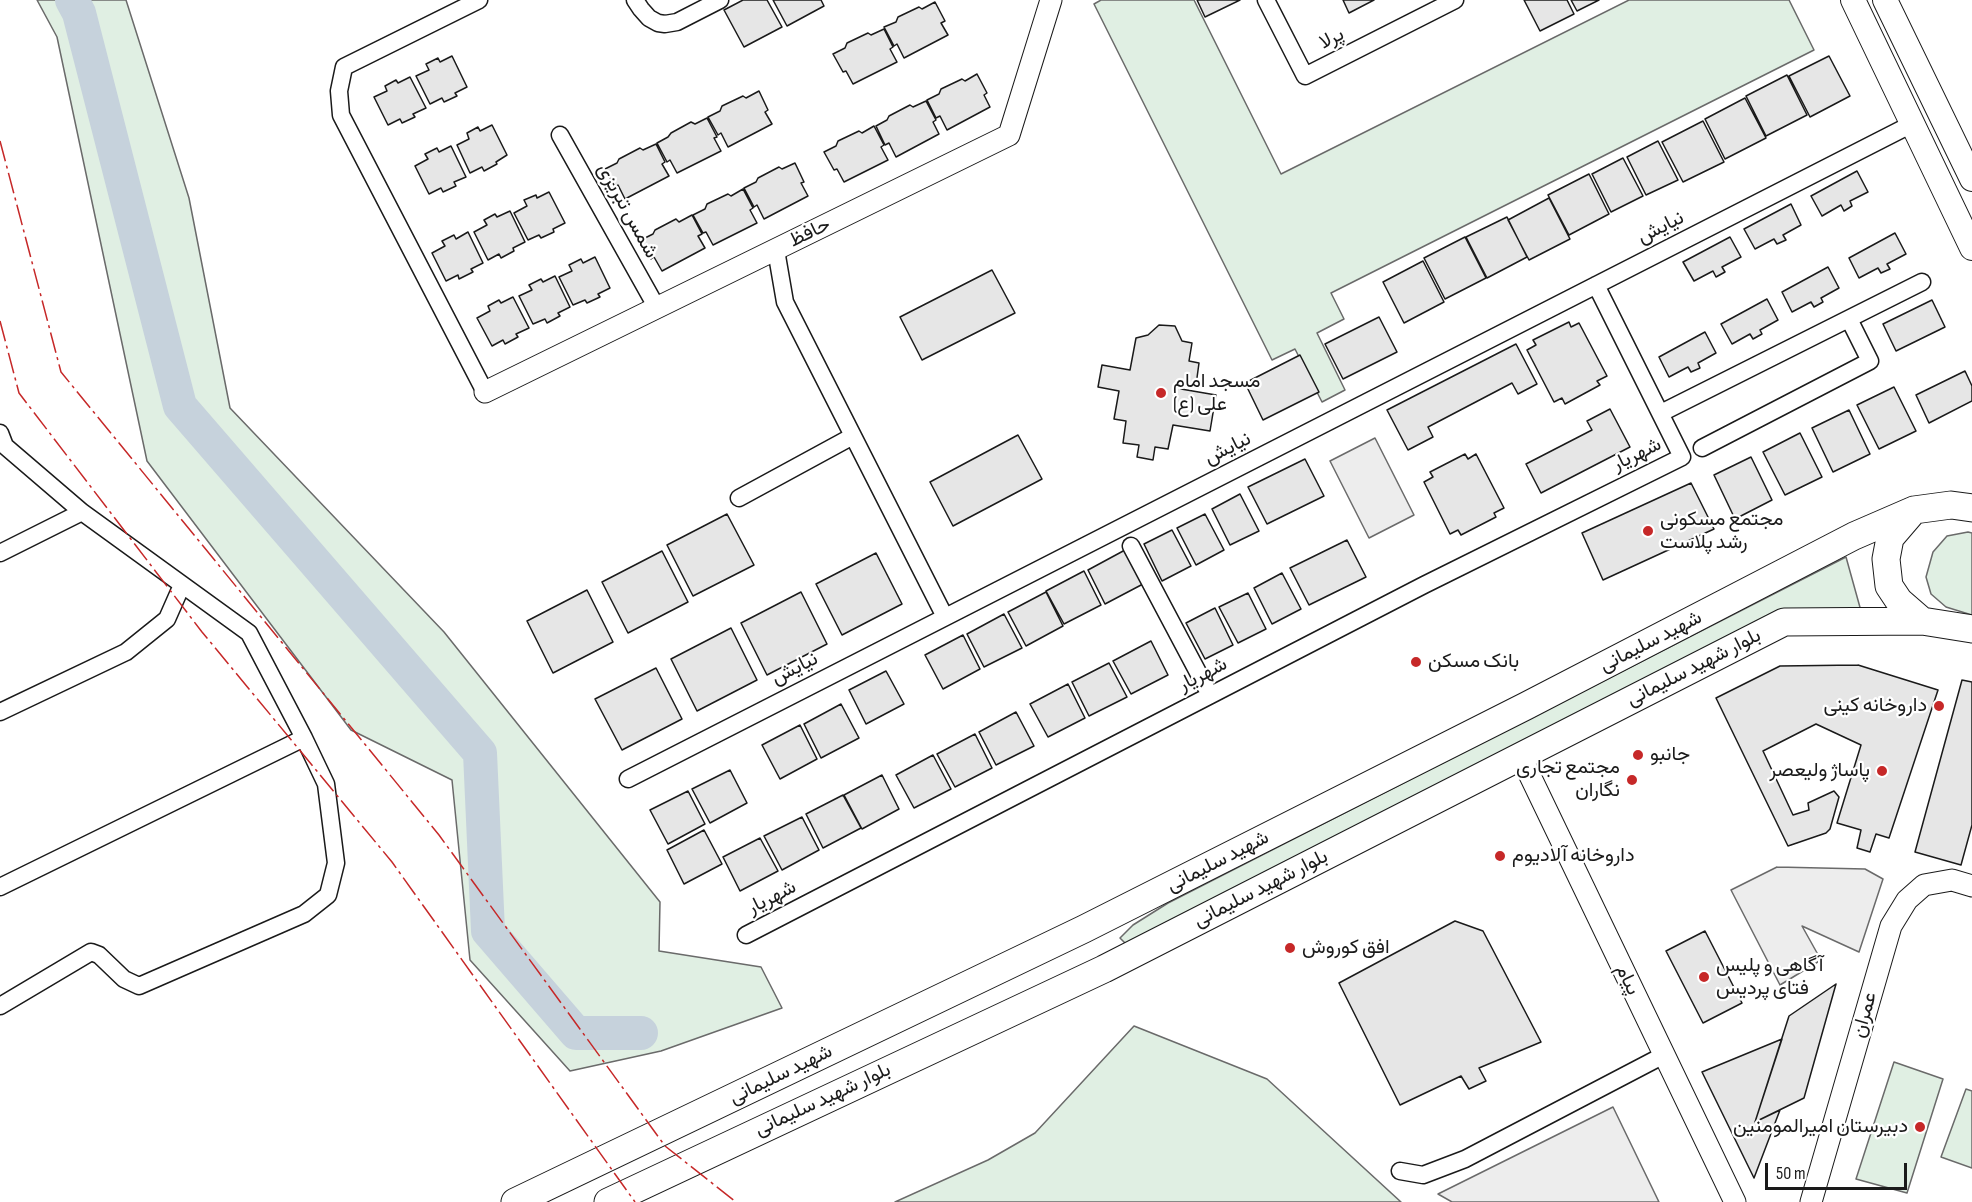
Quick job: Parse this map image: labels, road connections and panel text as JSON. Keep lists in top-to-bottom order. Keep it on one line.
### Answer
{"streets":{"main road":["شهید سلیمانی","بلوار شهید سلیمانی"],"street":["پرلا","شمس تبریزی","نیایش","حافظ","شهریار","پیام","عمران"]},"crossings":[["شمس تبریزی","حافظ"],["نیایش","شهریار"],["بلوار شهید سلیمانی","پیام"]],"places":["مسجد امام علی (ع)","مجتمع مسکونی رشد پلاست","بانک مسکن","داروخانه کینی","جانبو","پاساژ ولیعصر","مجتمع تجاری نگاران","داروخانه آلادیوم","افق کوروش","آگاهی و پلیس فتای پردیس","دبیرستان امیرالمومنین"],"scale_bar":"50 m"}
